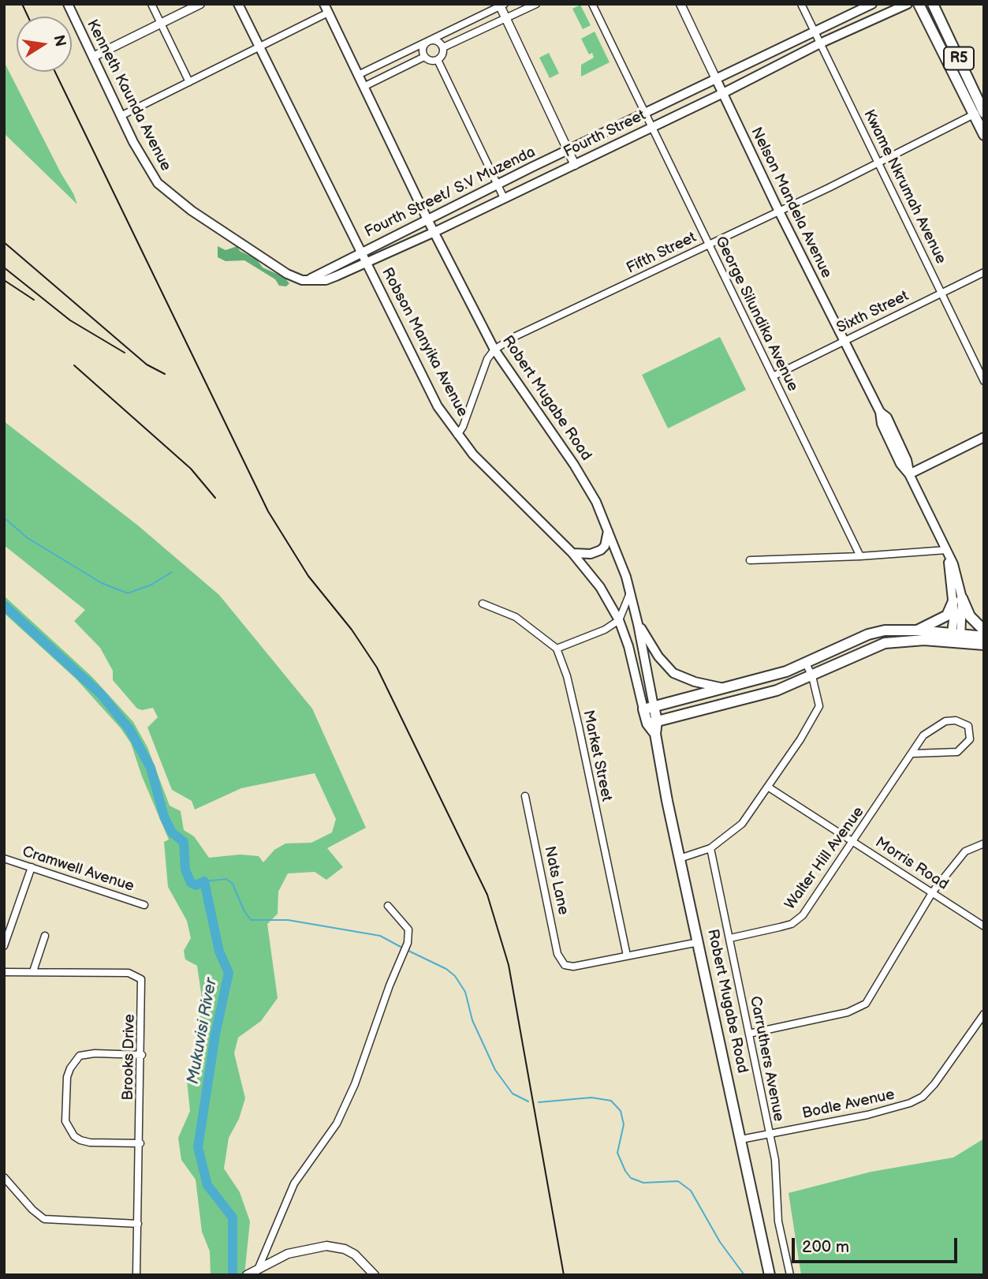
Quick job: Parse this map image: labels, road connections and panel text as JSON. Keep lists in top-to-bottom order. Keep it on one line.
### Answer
{"streets":{"main road":["R5","Kenneth Kaunda Avenue","Fourth Street","Fourth Street/ S.V Muzenda","Nelson Mandela Avenue","Robson Manyika Avenue","Robert Mugabe Road"],"street":["Kwame Nkrumah Avenue","Fifth Street","Sixth Street","George Silundika Avenue","Market Street","Walter Hill Avenue","Morris Road","Cramwell Avenue","Nats Lane","Brooks Drive","Carruthers Avenue","Bodle Avenue"]},"crossings":[["R5","Fifth Street"],["Kenneth Kaunda Avenue","Fourth Street"],["Kenneth Kaunda Avenue","Fourth Street/ S.V Muzenda"],["Fourth Street","Kwame Nkrumah Avenue"],["Fourth Street","Fourth Street/ S.V Muzenda"],["Fourth Street","Nelson Mandela Avenue"],["Fourth Street","George Silundika Avenue"],["Fourth Street","Robson Manyika Avenue"],["Fourth Street","Robert Mugabe Road"],["Kwame Nkrumah Avenue","Fourth Street/ S.V Muzenda"],["Kwame Nkrumah Avenue","Fifth Street"],["Kwame Nkrumah Avenue","Sixth Street"],["Fourth Street/ S.V Muzenda","Nelson Mandela Avenue"],["Fourth Street/ S.V Muzenda","George Silundika Avenue"],["Fourth Street/ S.V Muzenda","Robson Manyika Avenue"],["Fourth Street/ S.V Muzenda","Robert Mugabe Road"],["Nelson Mandela Avenue","Fifth Street"],["Nelson Mandela Avenue","Sixth Street"],["Fifth Street","George Silundika Avenue"],["Fifth Street","Robert Mugabe Road"],["Sixth Street","George Silundika Avenue"],["Robson Manyika Avenue","Robert Mugabe Road"],["Robert Mugabe Road","Bodle Avenue"],["Market Street","Nats Lane"],["Walter Hill Avenue","Morris Road"],["Walter Hill Avenue","Carruthers Avenue"],["Carruthers Avenue","Bodle Avenue"]],"water":["Mukuvisi River"],"scale_bar":"200 m","north":"right"}
